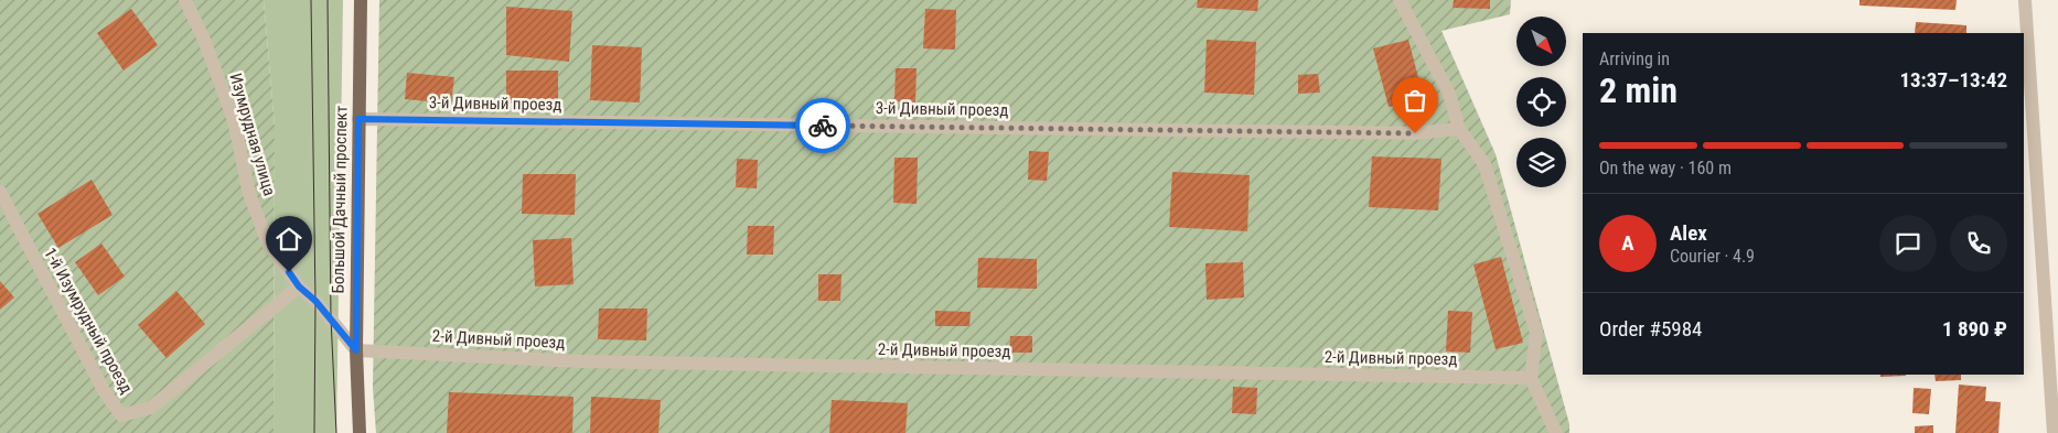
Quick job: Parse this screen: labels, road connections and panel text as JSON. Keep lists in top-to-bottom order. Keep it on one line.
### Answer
{"streets":{"main road":["Большой Дачный проспект"],"street":["3-й Дивный проезд","Изумрудная улица","1-й Изумрудный проезд","2-й Дивный проезд"]},"crossings":[["3-й Дивный проезд","Большой Дачный проспект"],["Изумрудная улица","Большой Дачный проспект"],["Изумрудная улица","1-й Изумрудный проезд"],["Изумрудная улица","2-й Дивный проезд"],["Большой Дачный проспект","2-й Дивный проезд"]],"north":"bottom right","page":{"heading":["2 min","Arriving in","13:37–13:42"],"panel":["Alex","Courier · 4.9","Order #5984","1 890 ₽"],"bar":"On the way · 160 m","round":"A"}}
